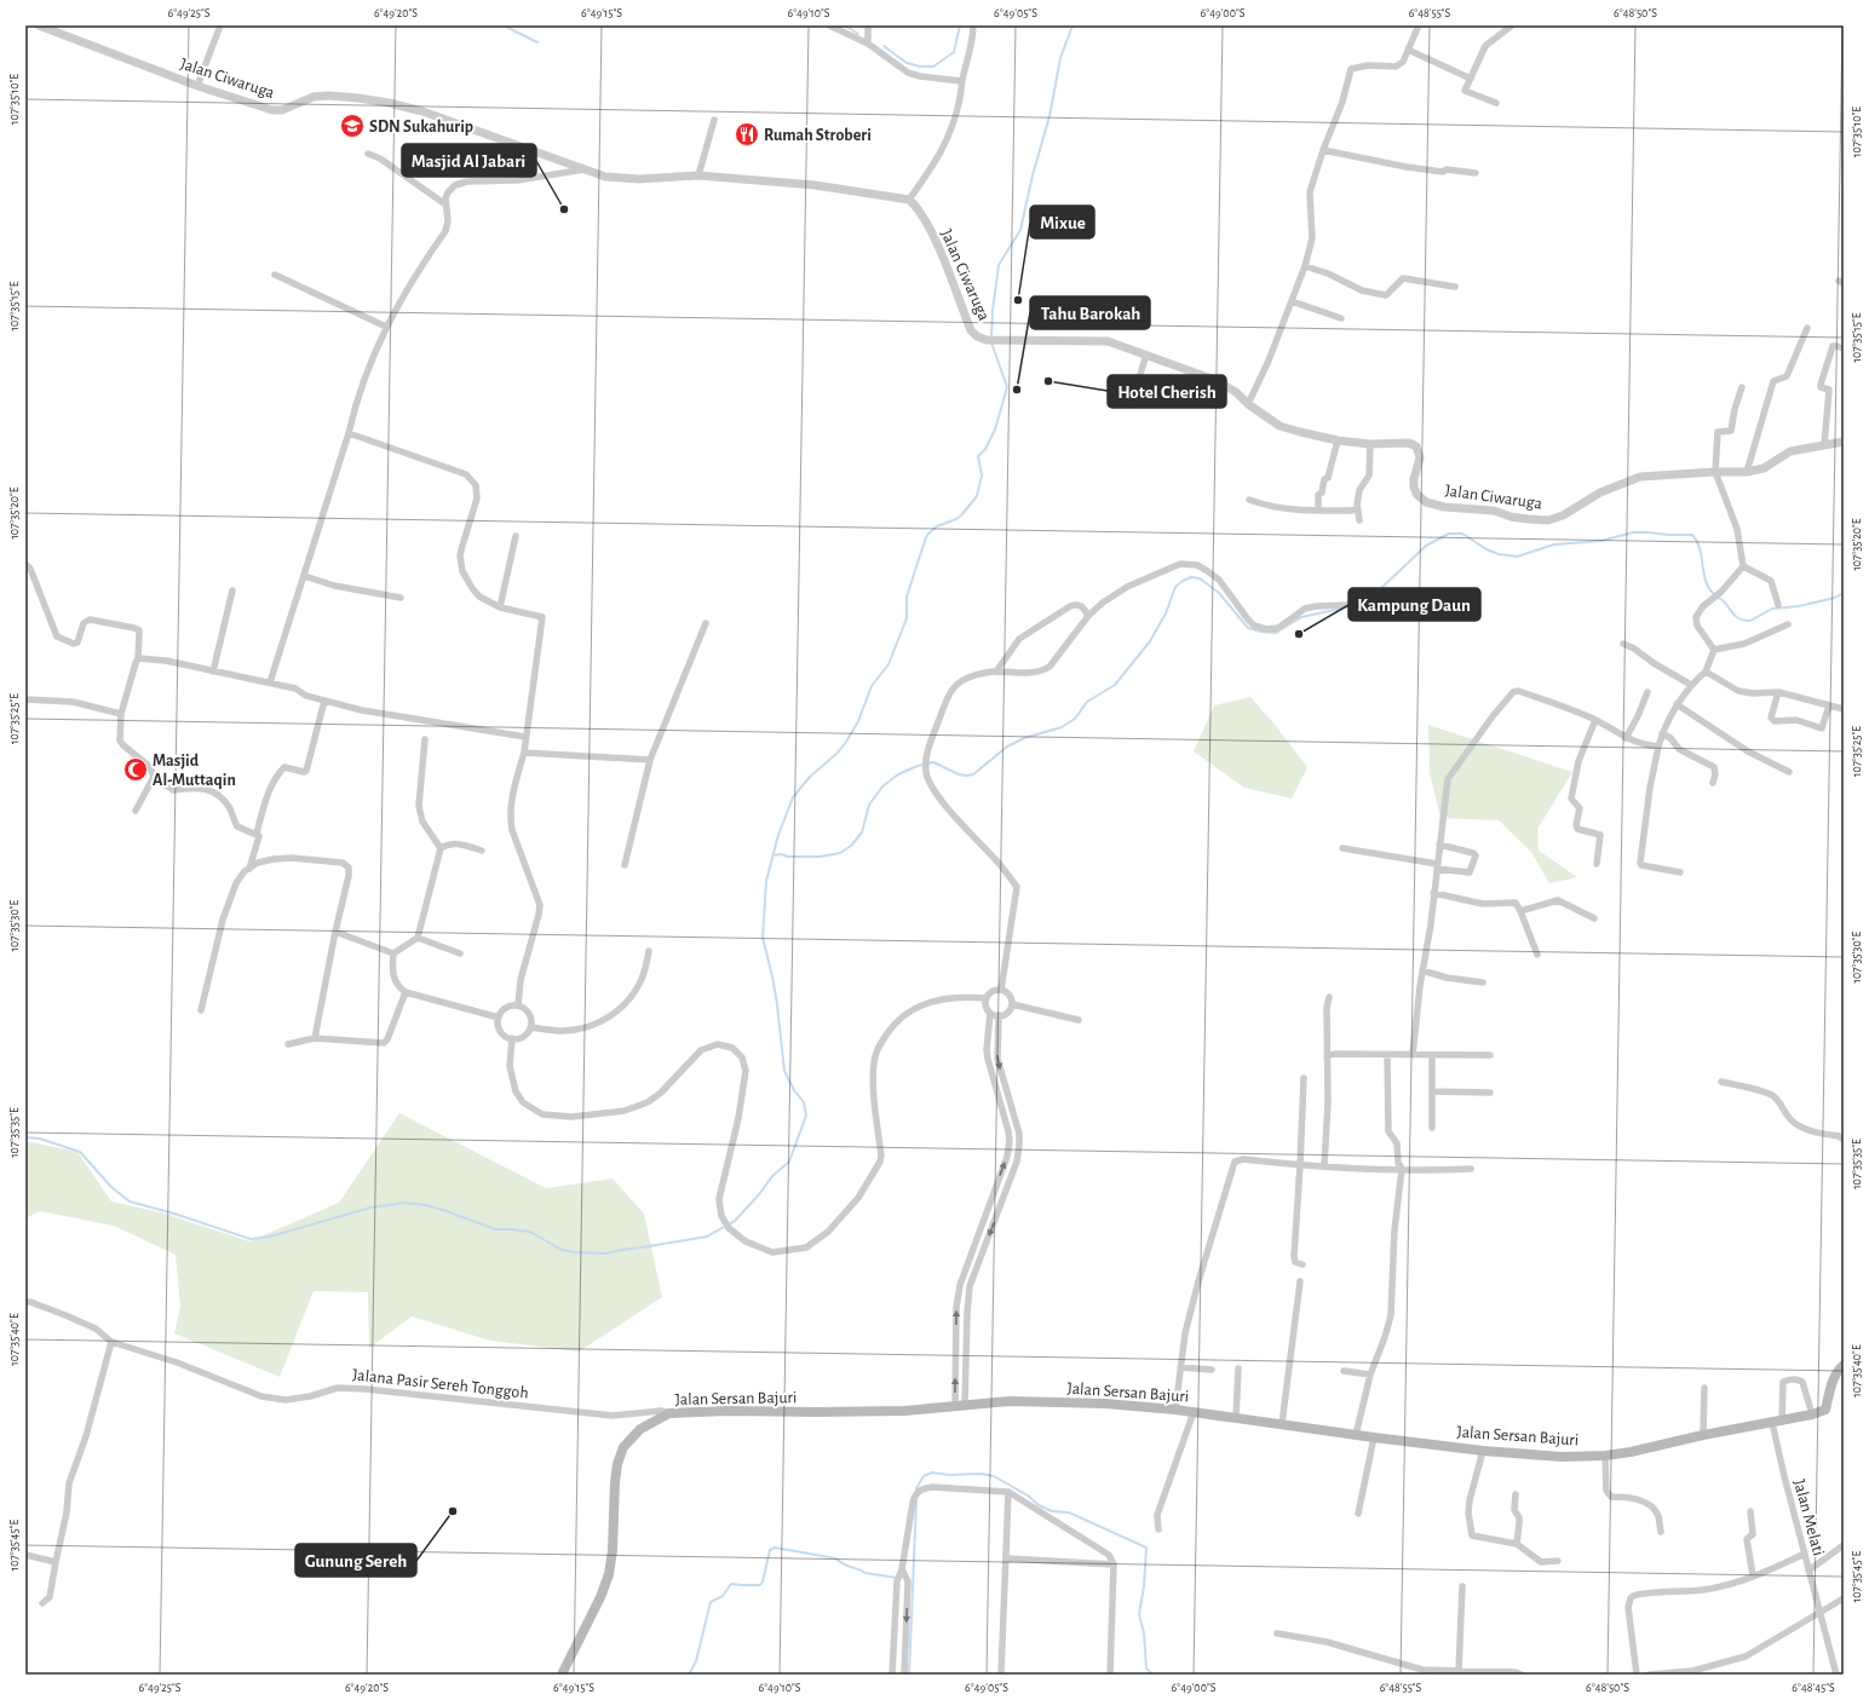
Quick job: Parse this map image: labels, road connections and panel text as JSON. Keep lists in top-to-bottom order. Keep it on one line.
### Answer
{"streets":{"main road":["Jalan Sersan Bajuri"],"street":["Jalan Ciwaruga","Jalana Pasir Sereh Tonggoh","Jalan Melati"]},"crossings":[["Jalana Pasir Sereh Tonggoh","Jalan Sersan Bajuri"],["Jalan Sersan Bajuri","Jalan Melati"]],"places":{"school or university":["SDN Sukahurip"],"restaurant":["Rumah Stroberi"],"other":["Masjid Al Jabari","Mixue","Hotel Cherish","Tahu Barokah","Kampung Daun","Gunung Sereh"],"mosque":["Masjid Al-Muttaqin"]},"coordinates":["6°49'25\"S","6°49'20\"S","6°49'15\"S","6°49'10\"S","6°49'05\"S","6°49'00\"S","6°48'55\"S","6°48'50\"S","107°35'10\"E","107°35'15\"E","107°35'20\"E","107°35'25\"E","107°35'30\"E","107°35'35\"E","107°35'40\"E","107°35'45\"E","6°48'45\"S"]}
